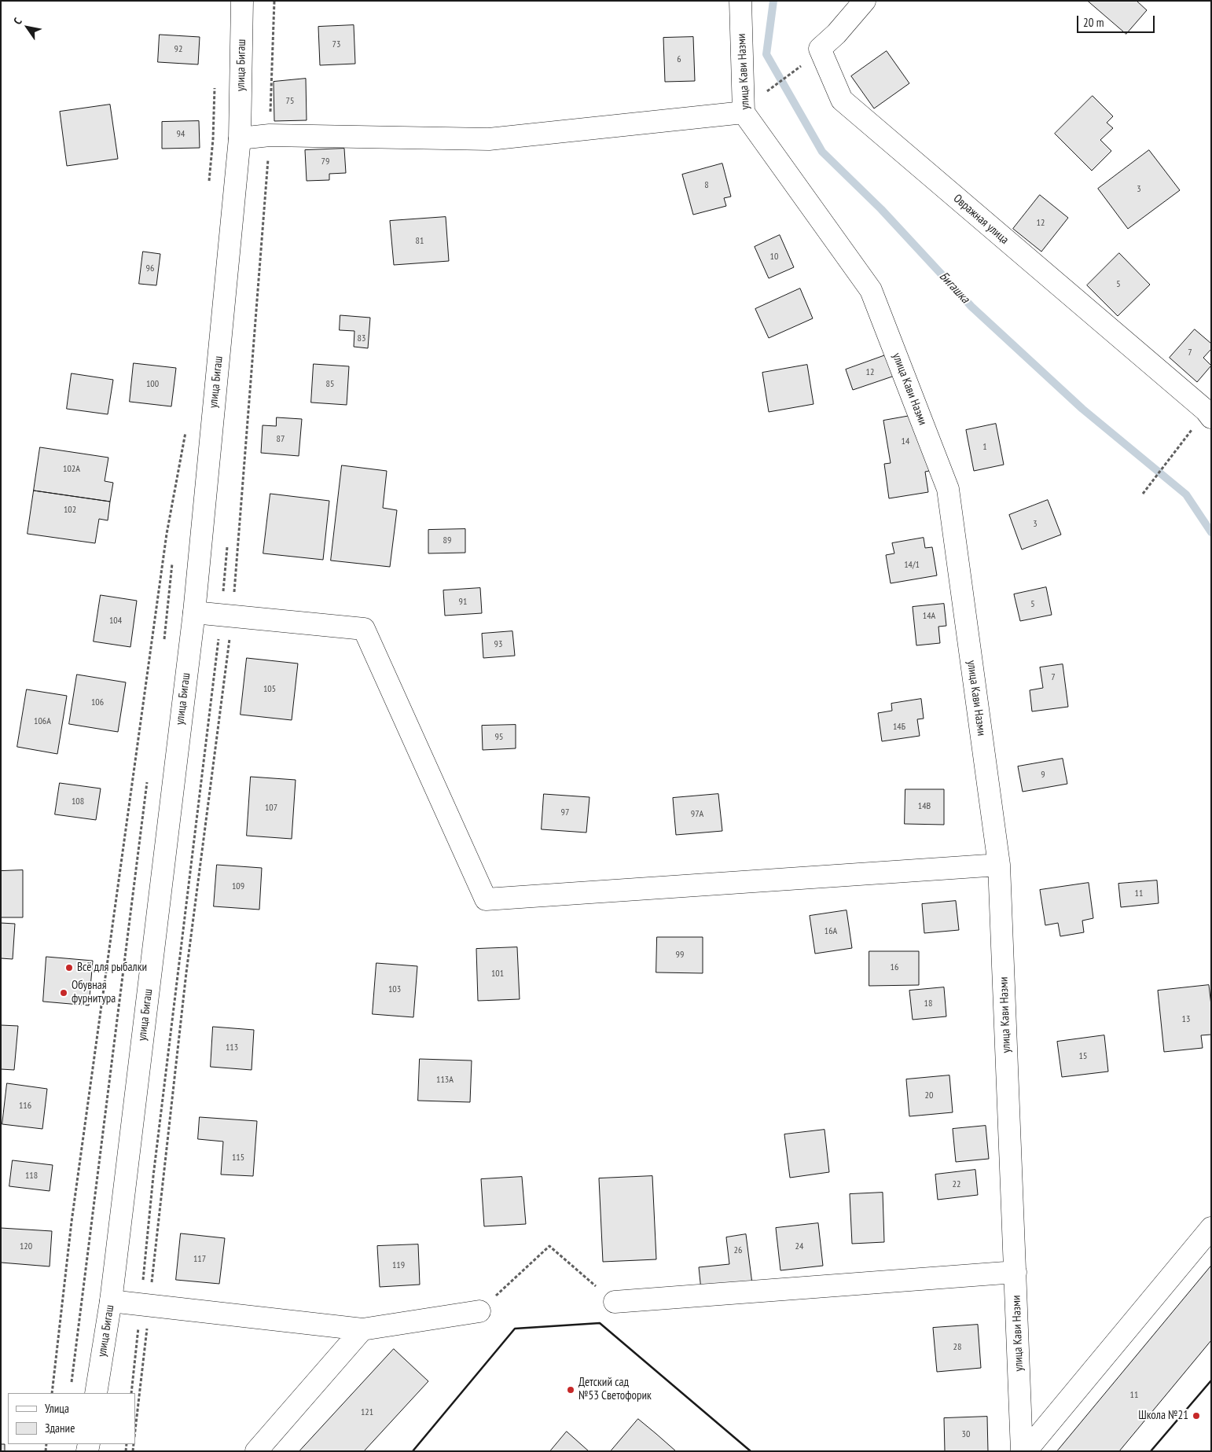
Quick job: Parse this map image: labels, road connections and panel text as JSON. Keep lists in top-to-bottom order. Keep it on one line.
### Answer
{"streets":{"street":["улица Бигаш","улица Кави Назми","Овражная улица"]},"water":["Бигашка"],"places":["Всё для рыбалки","Обувная фурнитура","Детский сад №53 Светофорик","Школа №21"],"house_numbers":["73","92","6","75","94","79","8","3","12","81","10","96","5","83","7","12","100","85","87","14","1","102А","102","3","89","14/1","91","5","14А","104","93","7","105","106","106А","14Б","95","9","108","14В","107","97","97А","109","11","16А","99","16","101","103","18","13","113","15","113А","20","116","115","118","22","120","24","26","117","119","28","11","121","30"],"legend":["Улица","Здание"],"scale_bar":"20 m","north":"top left"}
